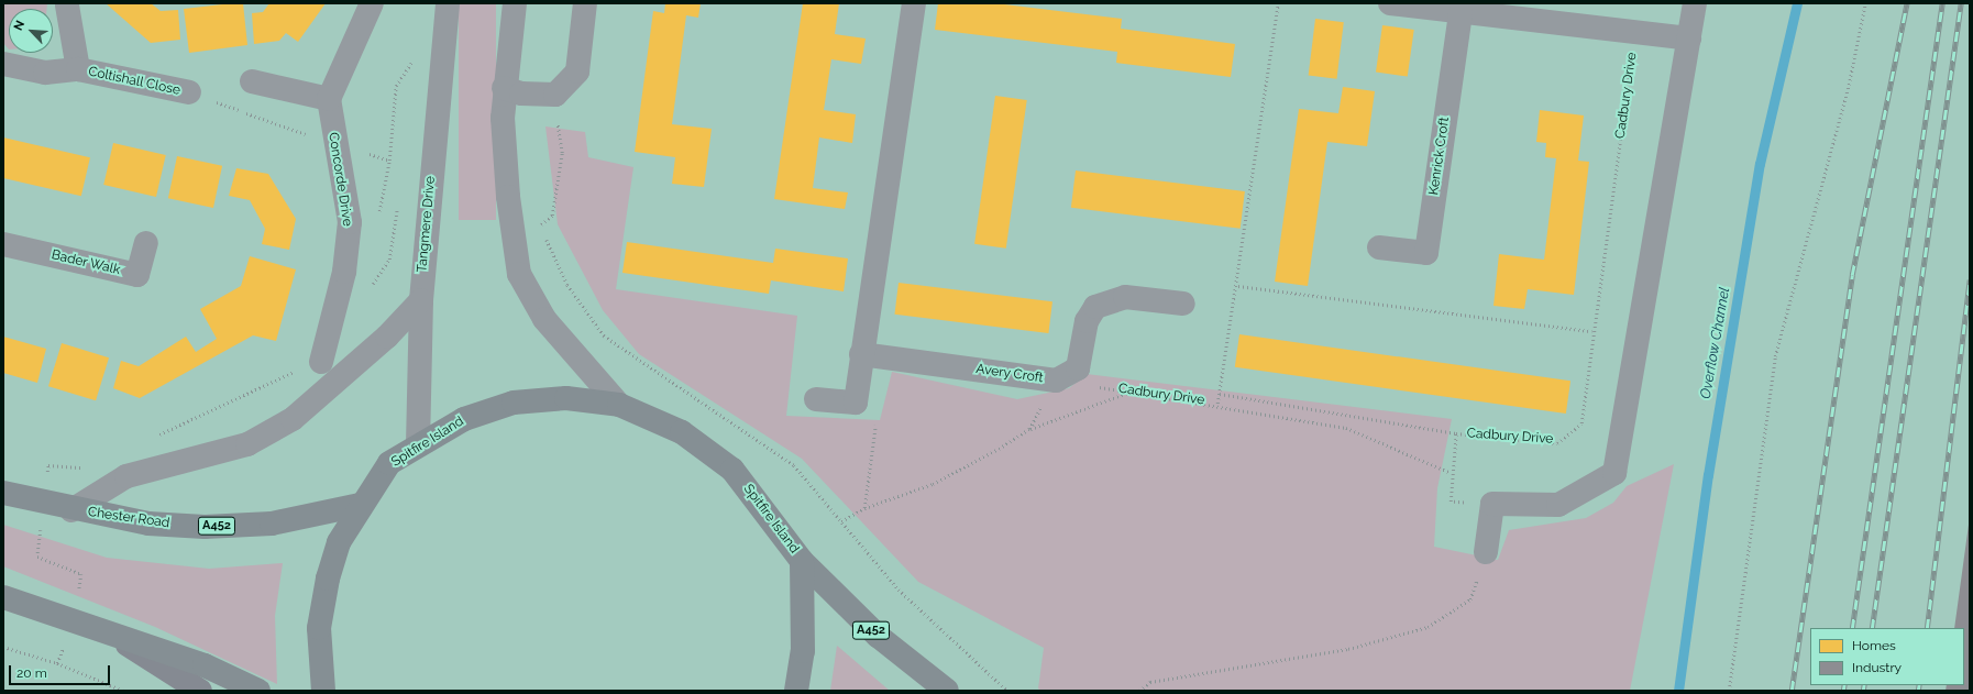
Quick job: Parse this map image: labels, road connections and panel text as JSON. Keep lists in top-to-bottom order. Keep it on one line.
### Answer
{"streets":{"highway":["Spitfire Island","Chester Road","A452"],"street":["Coltishall Close","Kenrick Croft","Concorde Drive","Tangmere Drive","Bader Walk","Avery Croft"],"path":["Cadbury Drive"]},"crossings":[["Cadbury Drive","Avery Croft"],["Tangmere Drive","Spitfire Island"],["Spitfire Island","Chester Road"],["Spitfire Island","A452"]],"water":["Overflow Channel"],"legend":["Homes","Industry"],"scale_bar":"20 m","north":"top left"}
